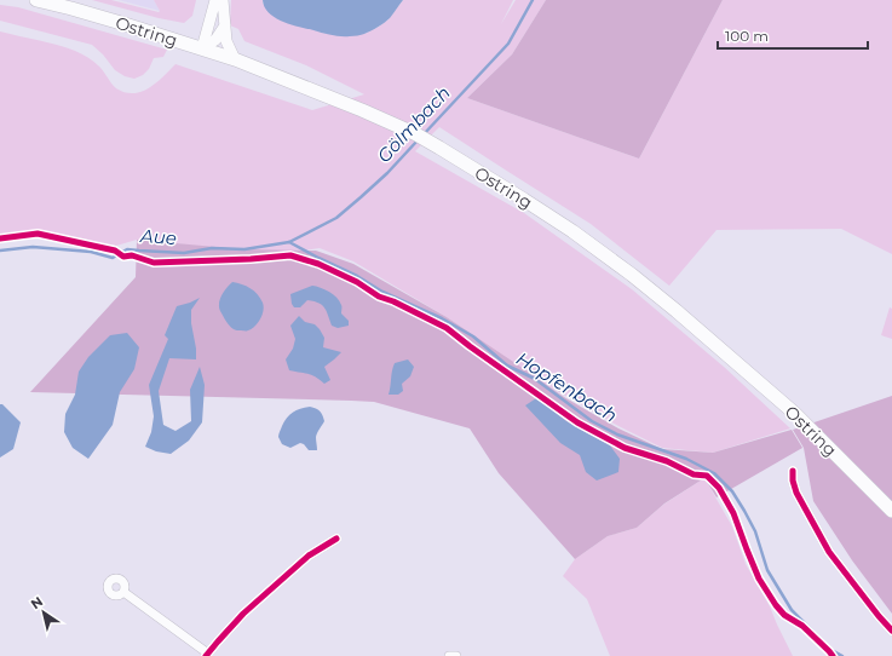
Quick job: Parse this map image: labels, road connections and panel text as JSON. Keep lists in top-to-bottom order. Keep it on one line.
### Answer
{"streets":{"main road":["Ostring"]},"water":["Gölmbach","Aue","Hopfenbach"],"scale_bar":"100 m","north":"top left"}
